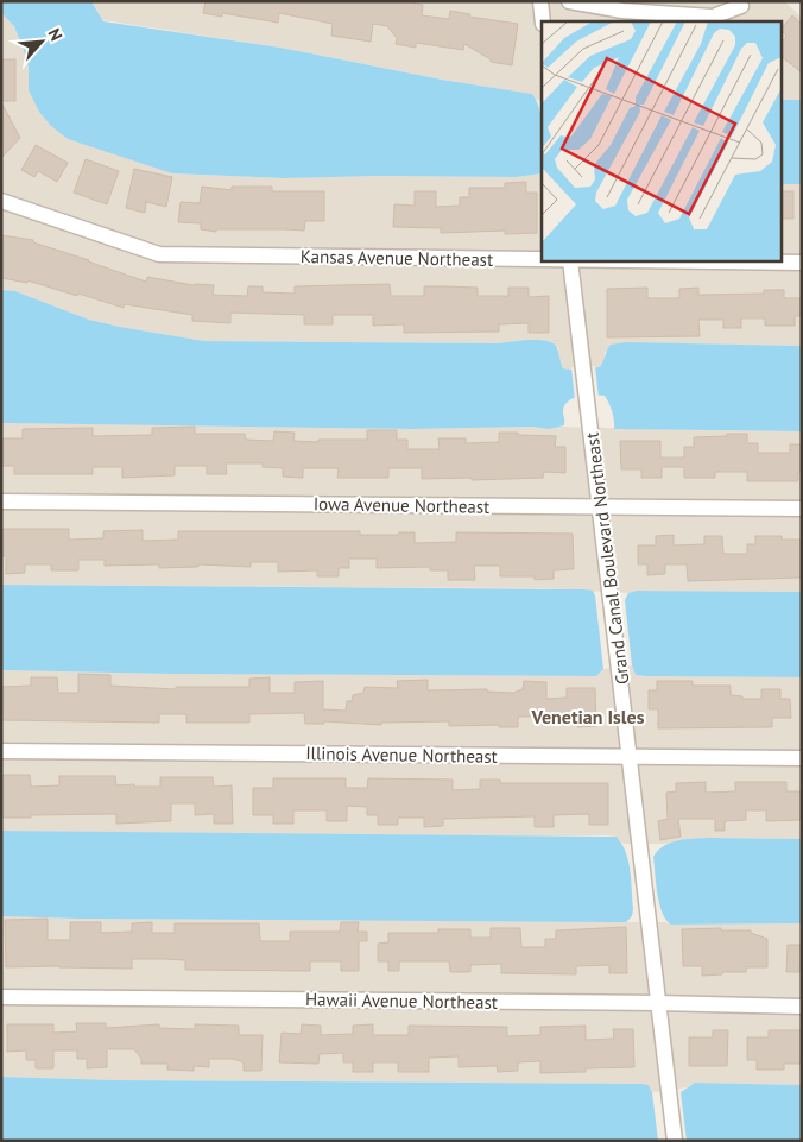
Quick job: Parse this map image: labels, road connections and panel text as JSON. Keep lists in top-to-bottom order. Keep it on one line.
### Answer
{"streets":{"street":["Kansas Avenue Northeast","Iowa Avenue Northeast","Grand Canal Boulevard Northeast","Illinois Avenue Northeast","Hawaii Avenue Northeast"]},"crossings":[["Iowa Avenue Northeast","Grand Canal Boulevard Northeast"],["Grand Canal Boulevard Northeast","Illinois Avenue Northeast"],["Grand Canal Boulevard Northeast","Hawaii Avenue Northeast"]],"districts":["Venetian Isles"],"north":"top right"}
